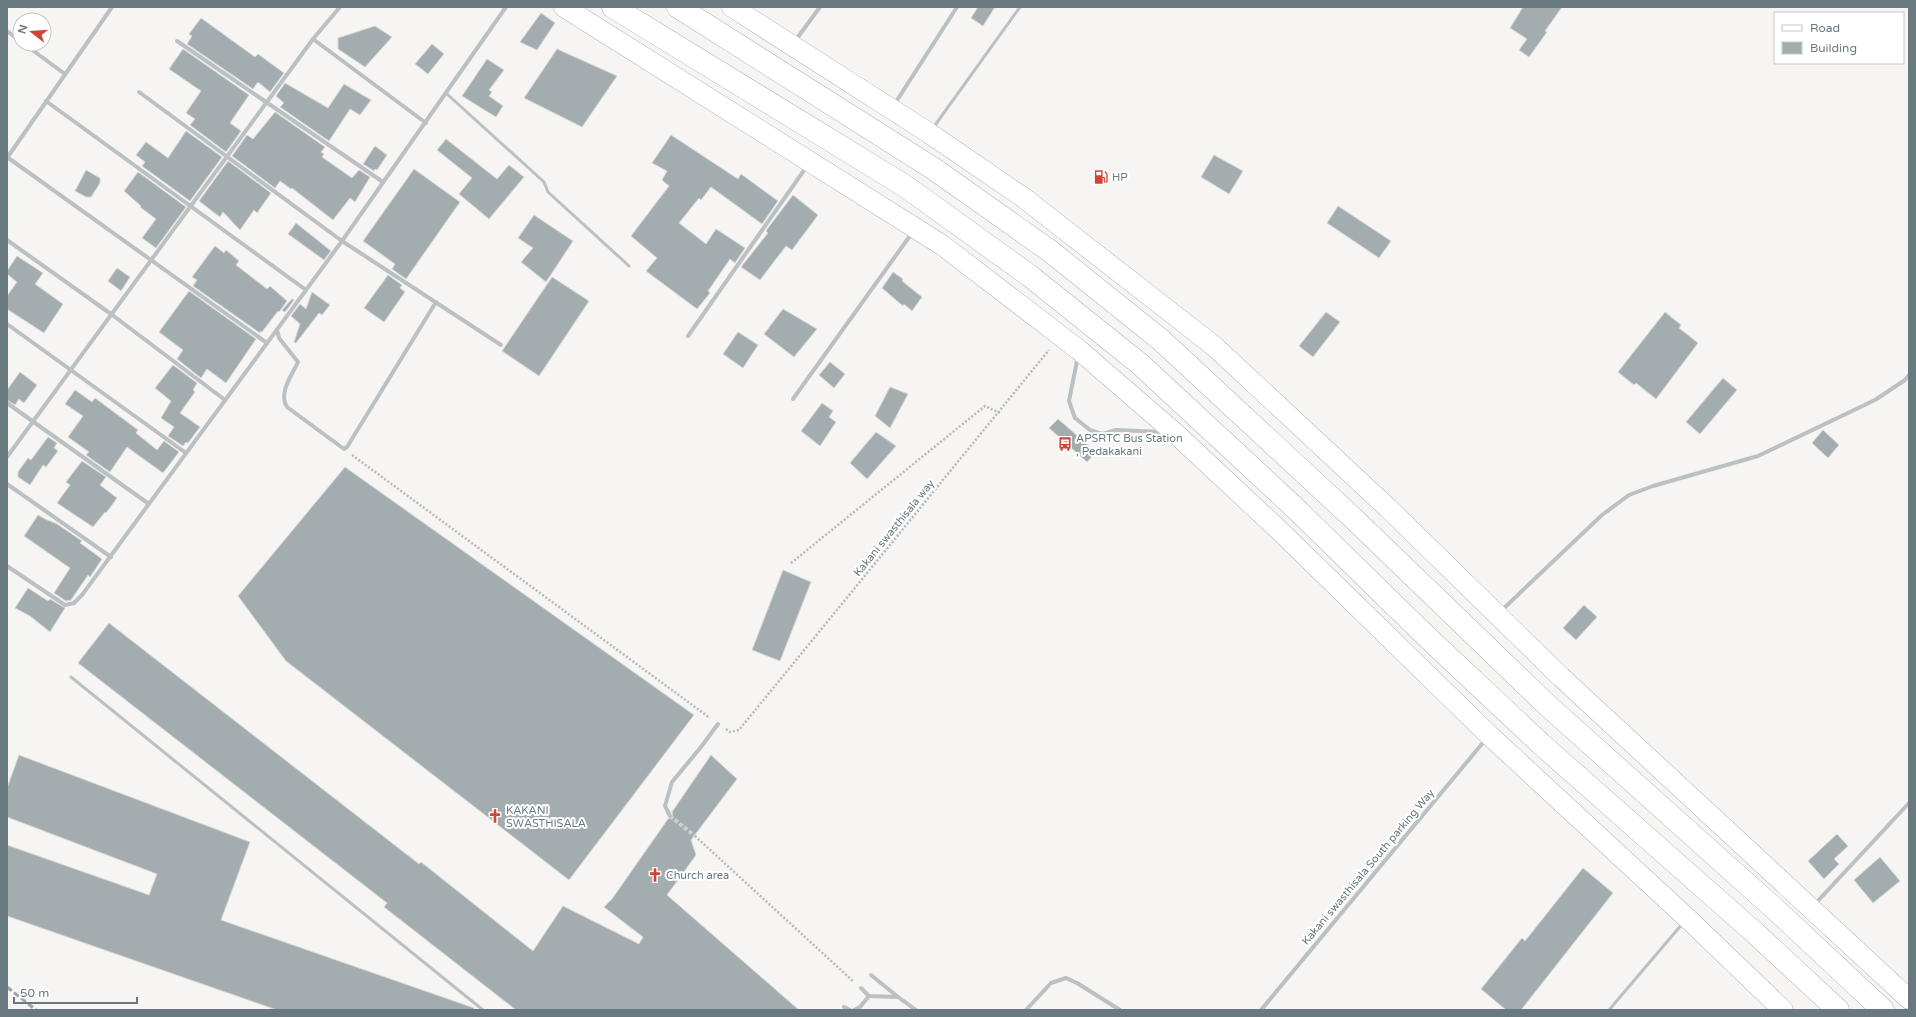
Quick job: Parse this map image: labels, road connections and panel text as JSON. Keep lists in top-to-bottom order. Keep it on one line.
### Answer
{"streets":{"street":["Kakani swasthisala South parking Way"],"path":["Kakani swasthisala way"]},"places":{"fuel station":["HP"],"bus stop":["APSRTC Bus Station , Pedakakani"],"church":["KAKANI SWASTHISALA","Church area"]},"legend":["Road","Building"],"scale_bar":"50 m","north":"left"}
